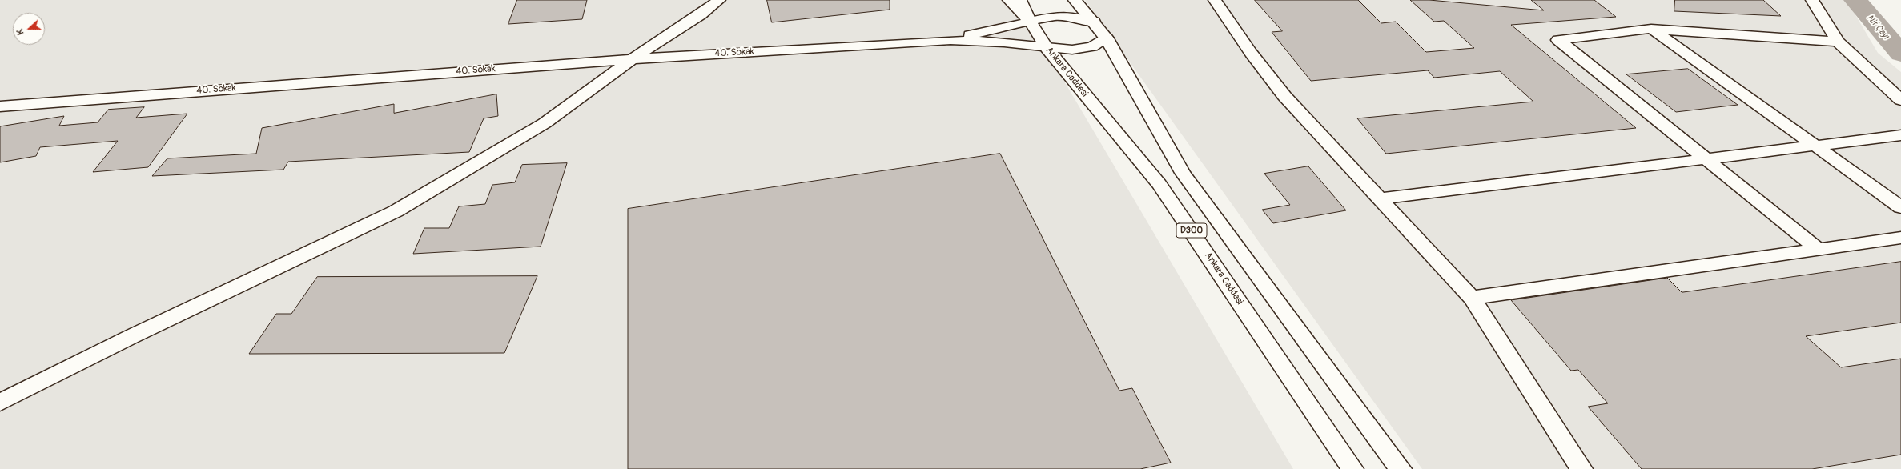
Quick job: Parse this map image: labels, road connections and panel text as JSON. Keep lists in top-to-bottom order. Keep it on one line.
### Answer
{"streets":{"main road":["40. Sokak","Ankara Caddesi","D300"]},"water":["Nif Çayı"],"north":"left"}
